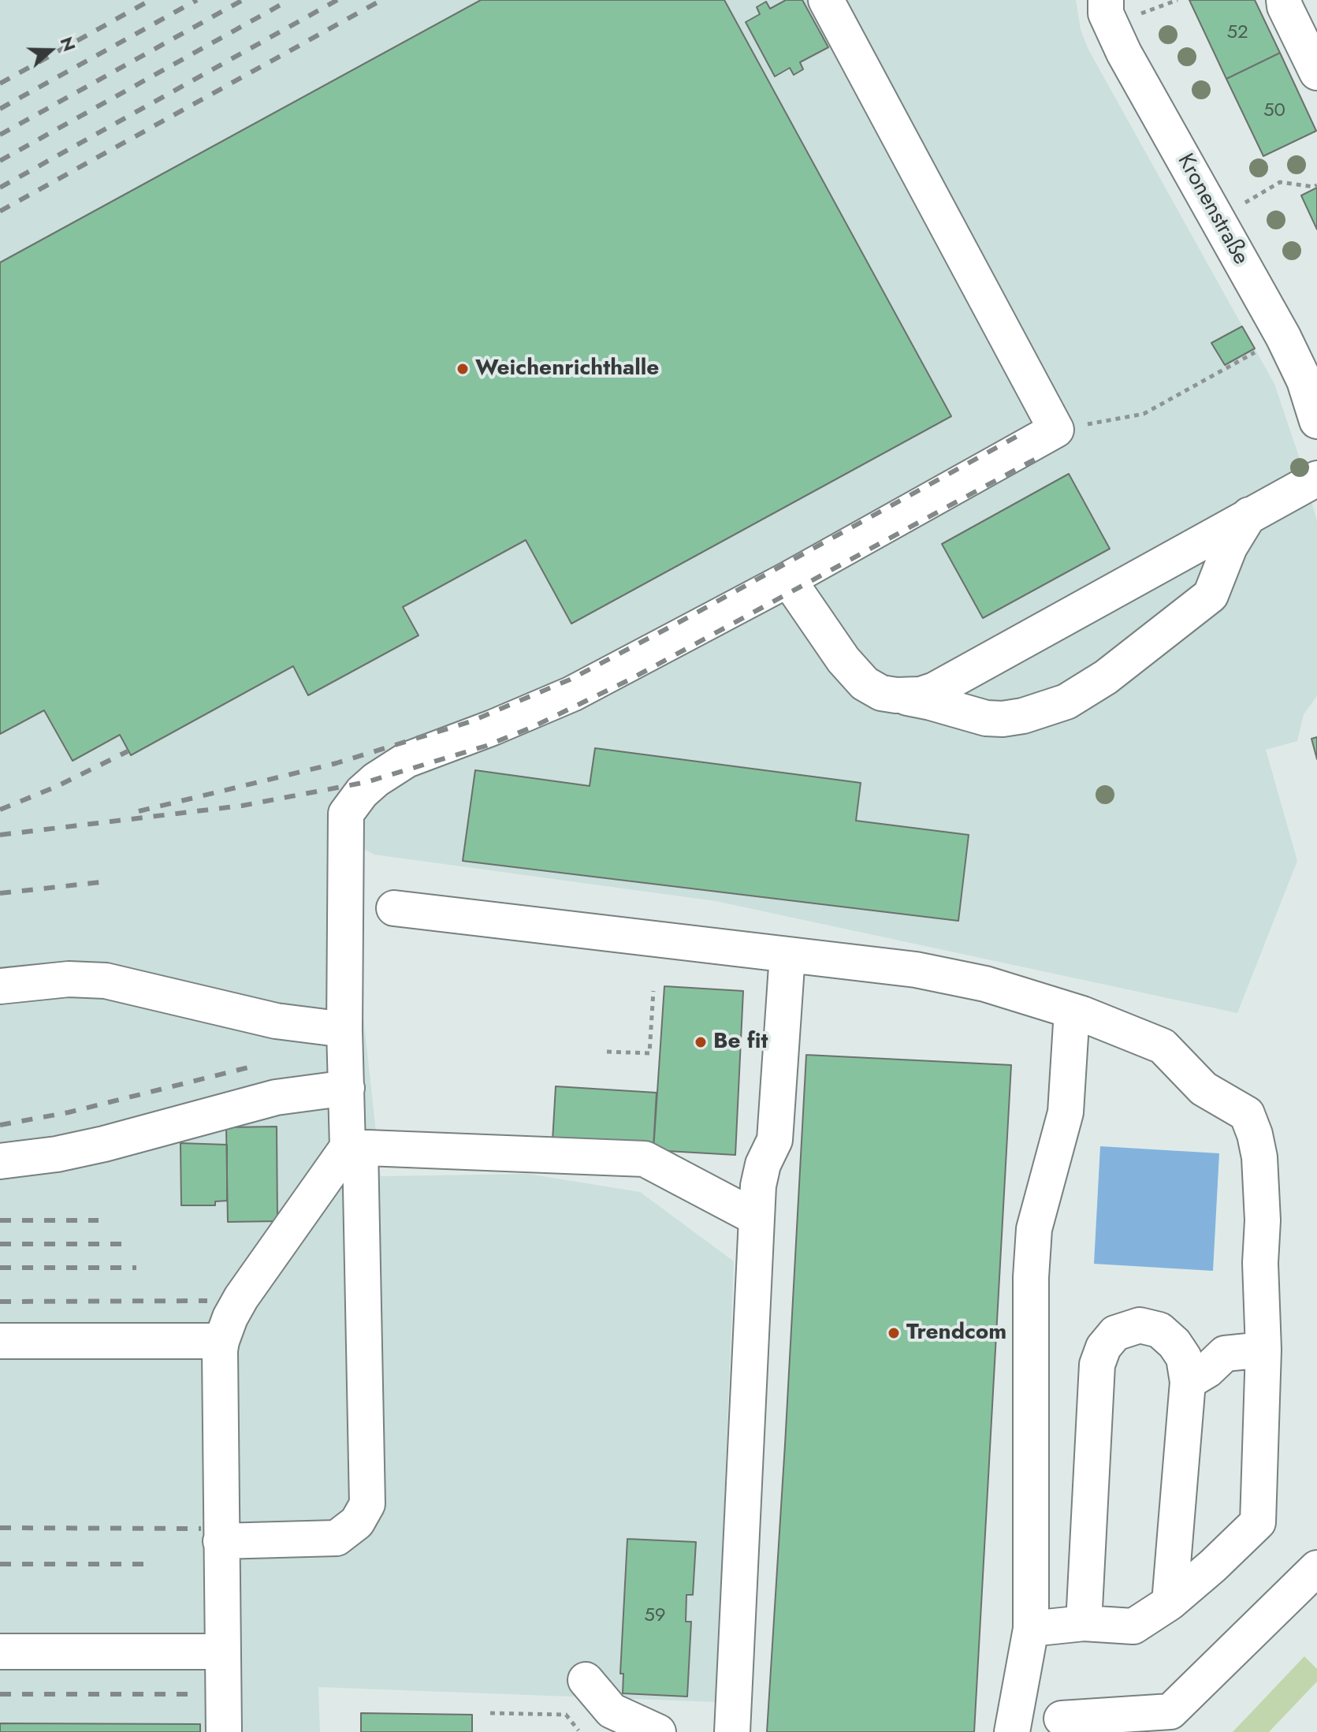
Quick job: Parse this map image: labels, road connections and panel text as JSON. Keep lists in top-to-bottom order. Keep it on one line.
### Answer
{"streets":{"street":["Kronenstraße"]},"places":["Weichenrichthalle","Be fit","Trendcom"],"house_numbers":["52","50","59"],"north":"right"}
